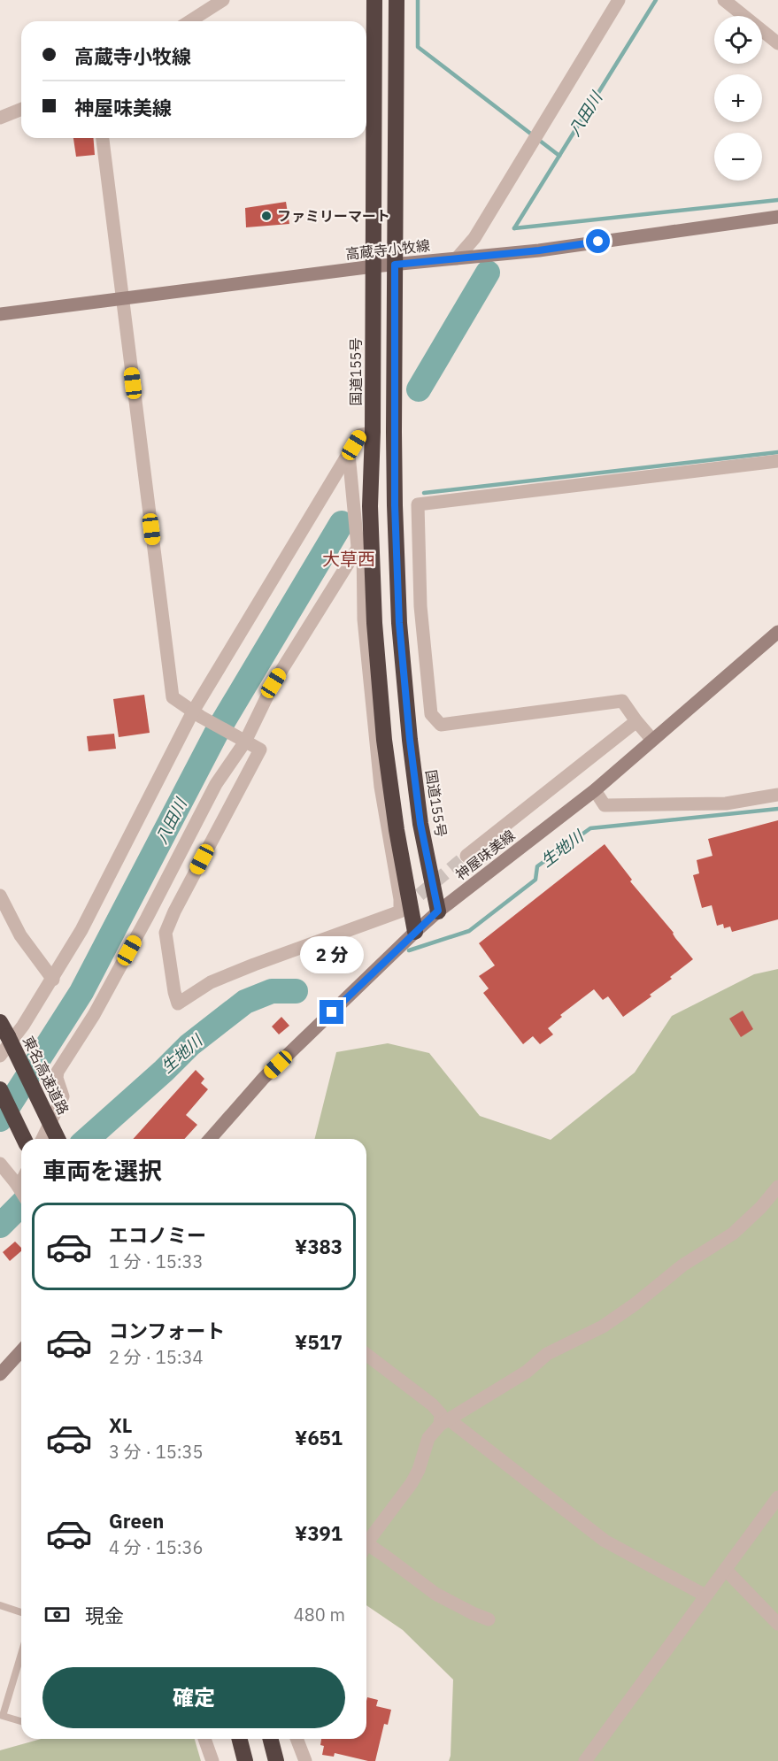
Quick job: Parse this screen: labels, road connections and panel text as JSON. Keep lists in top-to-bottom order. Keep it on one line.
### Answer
{"streets":{"highway":["国道155号","東名高速道路"],"main road":["高蔵寺小牧線","神屋味美線"]},"crossings":[["高蔵寺小牧線","国道155号"],["国道155号","神屋味美線"]],"districts":["大草西"],"water":["八田川","生地川"],"places":["ファミリーマート"],"page":{"map_buttons":["+","−"],"banner":["高蔵寺小牧線","神屋味美線"],"bubble":"2 分","heading":"車両を選択","list":[{"name":"エコノミー","note":"1 分 · 15:33","value":"¥383"},{"name":"コンフォート","note":"2 分 · 15:34","value":"¥517"},{"name":"XL","note":"3 分 · 15:35","value":"¥651"},{"name":"Green","note":"4 分 · 15:36","value":"¥391"}],"pay":["現金","480 m"],"buttons":"確定"}}
